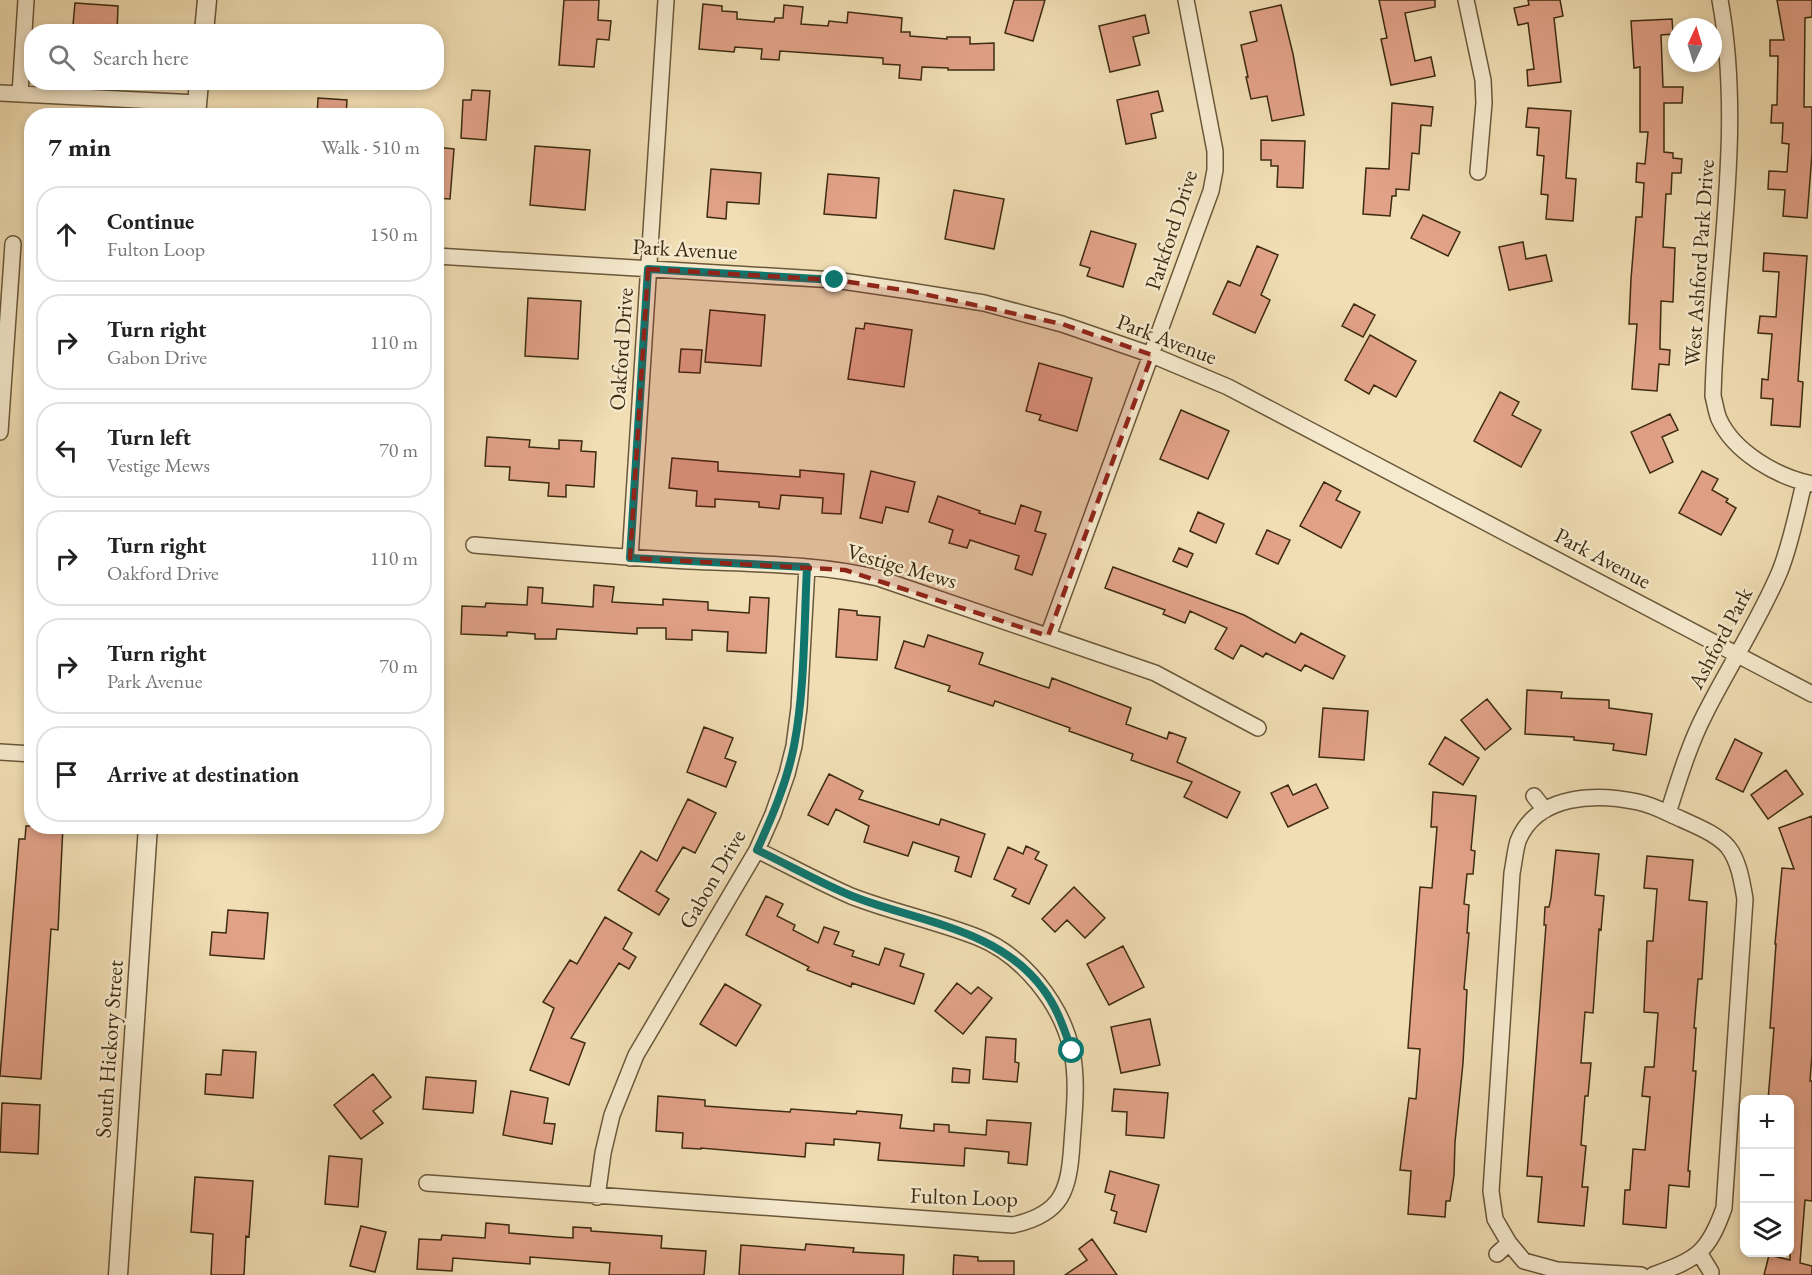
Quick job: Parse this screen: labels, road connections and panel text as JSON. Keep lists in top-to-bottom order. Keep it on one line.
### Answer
{"streets":{"street":["Parkford Drive","Park Avenue","West Ashford Park Drive","Oakford Drive","Vestige Mews","Ashford Park","Gabon Drive","South Hickory Street","Fulton Loop"]},"crossings":[["Parkford Drive","Park Avenue"],["Parkford Drive","Vestige Mews"],["Park Avenue","Oakford Drive"],["Park Avenue","Ashford Park"],["West Ashford Park Drive","Ashford Park"],["Oakford Drive","Vestige Mews"],["Vestige Mews","Gabon Drive"],["Gabon Drive","Fulton Loop"]],"north":"top","page":{"search":"Search here","heading":["7 min","Walk · 510 m"],"list":[["Continue","Fulton Loop","150 m"],["Turn right","Gabon Drive","110 m"],["Turn left","Vestige Mews","70 m"],["Turn right","Oakford Drive","110 m"],["Turn right","Park Avenue","70 m"],"Arrive at destination"],"map_buttons":["+","−"]}}
